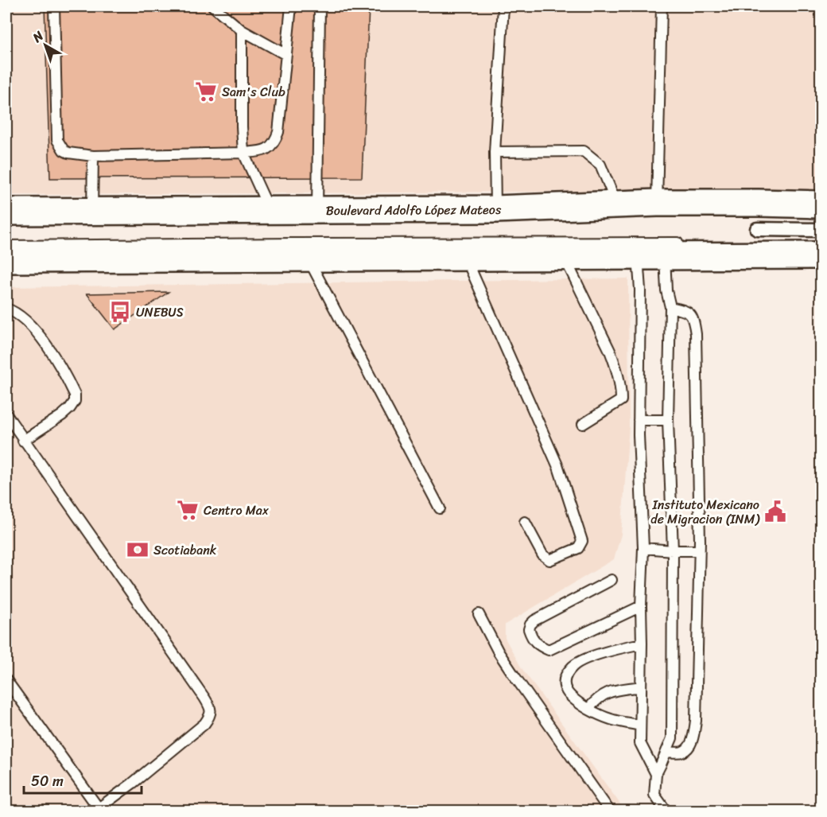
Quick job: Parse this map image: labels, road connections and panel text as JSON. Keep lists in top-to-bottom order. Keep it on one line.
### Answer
{"streets":{"main road":["Boulevard Adolfo López Mateos"]},"places":{"supermarket":["Sam's Club","Centro Max"],"bus stop":["UNEBUS"],"public building":["Instituto Mexicano de Migracion (INM)"],"bank":["Scotiabank"]},"scale_bar":"50 m","north":"top left"}
